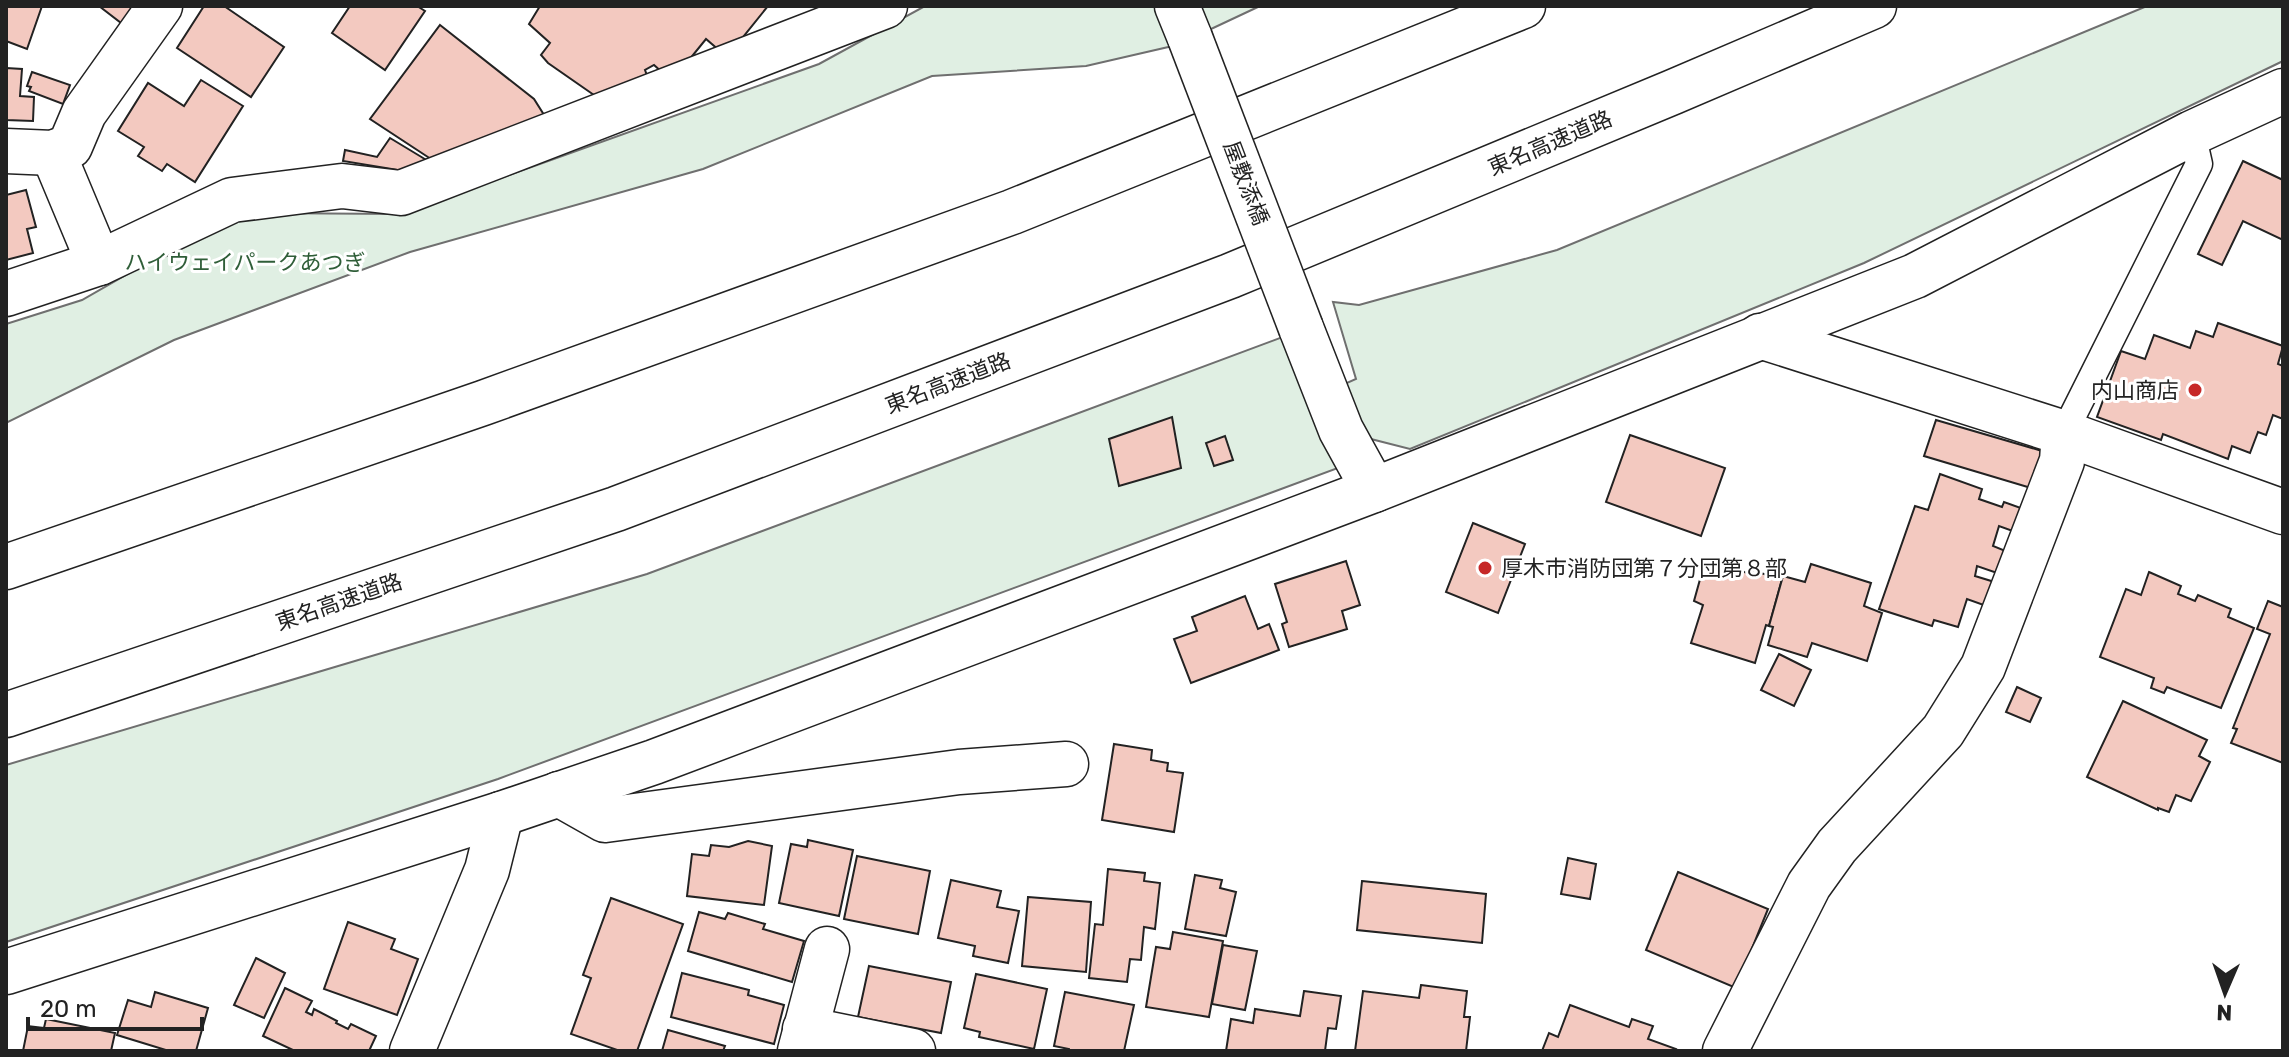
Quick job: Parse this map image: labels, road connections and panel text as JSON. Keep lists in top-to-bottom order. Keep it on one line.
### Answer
{"streets":{"main road":["東名高速道路","屋敷添橋"]},"parks":["ハイウェイパークあつぎ"],"places":["内山商店","厚木市消防団第７分団第８部"],"scale_bar":"20 m","north":"bottom"}
